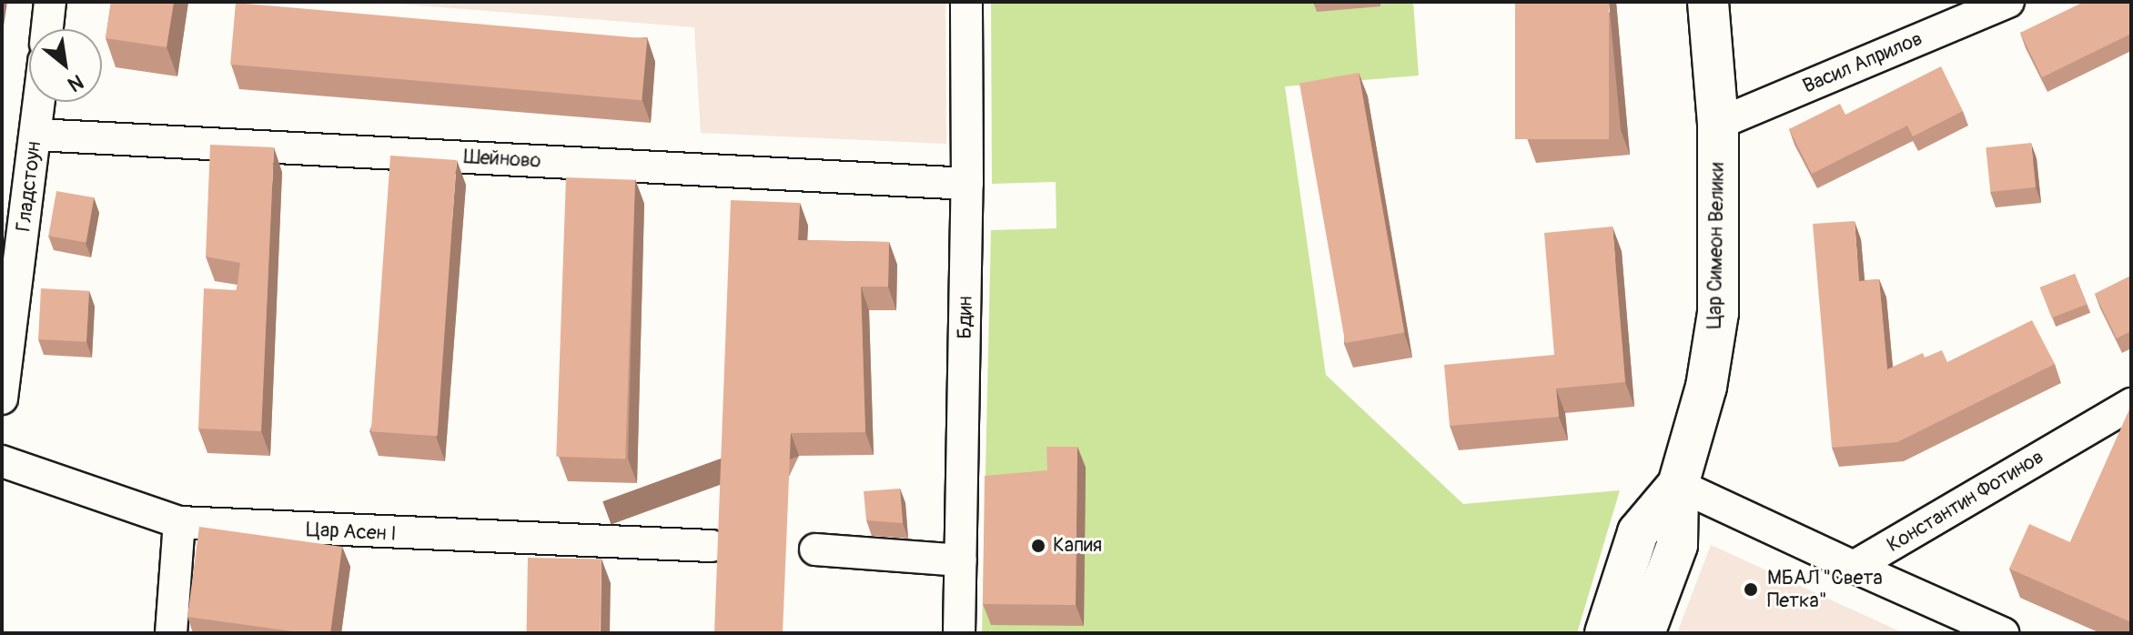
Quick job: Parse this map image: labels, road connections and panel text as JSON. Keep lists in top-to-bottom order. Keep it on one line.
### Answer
{"streets":{"main road":["Цар Симеон Велики"],"street":["Васил Априлов","Шейново","Гладстоун","Бдин","Константин Фотинов","Цар Асен I"]},"crossings":[["Васил Априлов","Цар Симеон Велики"],["Шейново","Гладстоун"],["Шейново","Бдин"]],"places":["Капия","МБАЛ \"Света Петка\""],"north":"bottom right"}
